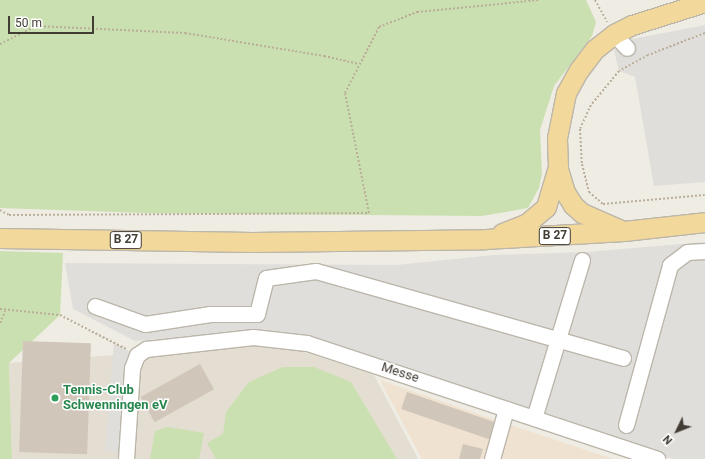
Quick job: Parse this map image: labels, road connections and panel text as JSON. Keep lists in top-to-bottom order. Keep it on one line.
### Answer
{"streets":{"main road":["B 27"],"street":["Messe"]},"places":["Tennis-Club Schwenningen eV"],"scale_bar":"50 m","north":"bottom left"}
